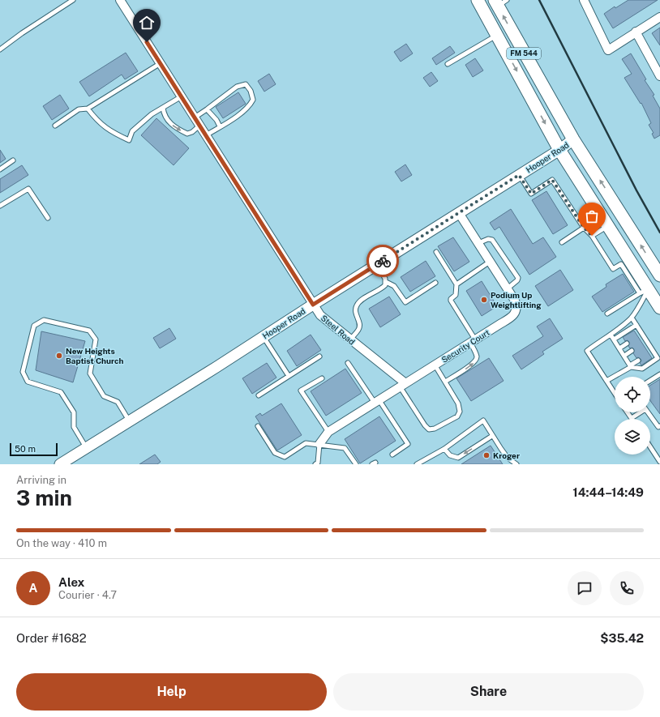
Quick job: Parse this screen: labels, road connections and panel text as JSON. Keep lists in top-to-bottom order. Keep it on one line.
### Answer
{"streets":{"main road":["FM 544"],"street":["Hooper Road","Steel Road","Security Court"]},"crossings":[["FM 544","Hooper Road"],["Hooper Road","Steel Road"],["Hooper Road","Security Court"],["Steel Road","Security Court"]],"places":["Podium Up Weightlifting","New Heights Baptist Church","Kroger"],"scale_bar":"50 m","page":{"scale":"50 m","heading":["3 min","Arriving in","14:44–14:49"],"panel":["Alex","Courier · 4.7","Order #1682","$35.42"],"bar":"On the way · 410 m","round":"A","buttons":["Help","Share"]}}
